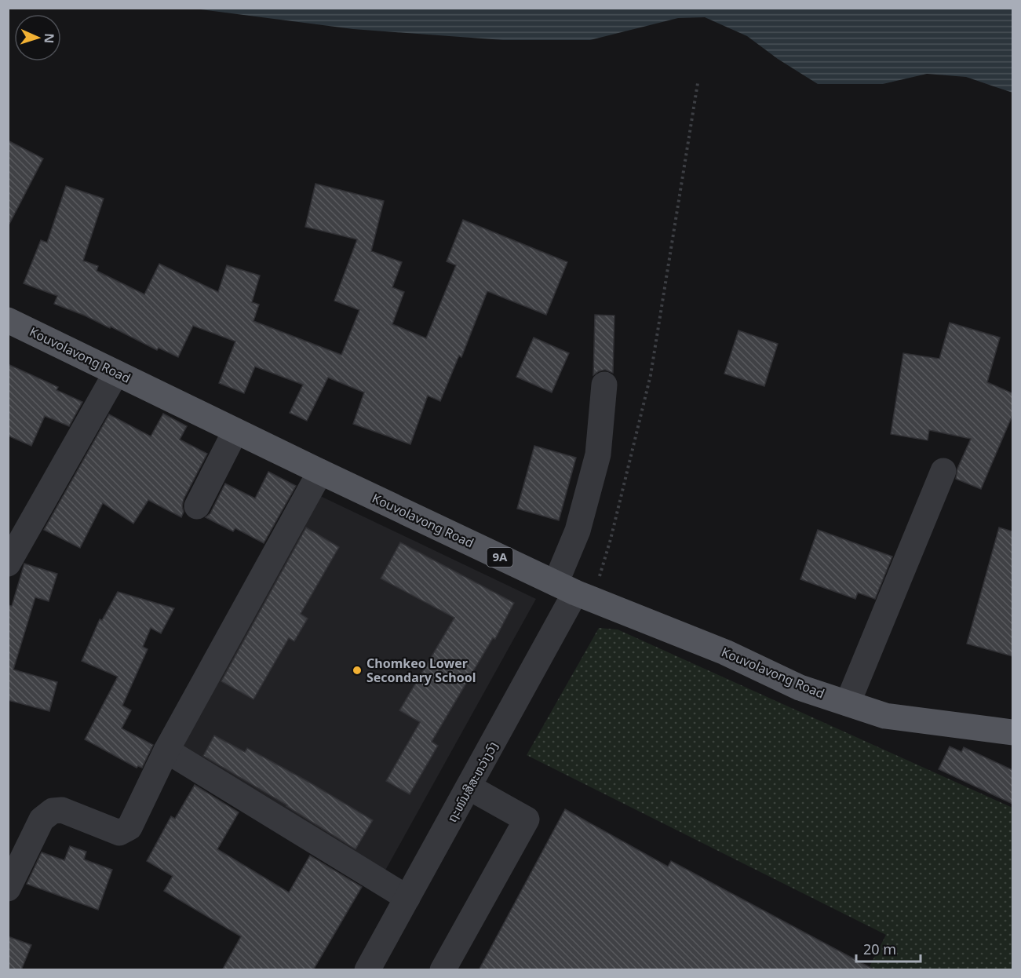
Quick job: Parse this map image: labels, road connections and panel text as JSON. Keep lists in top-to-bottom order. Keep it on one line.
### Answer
{"streets":{"main road":["Kouvolavong Road","9A"],"street":["ຖະໜົນສີສະຫວ່າງວົງ"]},"crossings":[["Kouvolavong Road","ຖະໜົນສີສະຫວ່າງວົງ"]],"places":["Chomkeo Lower Secondary School"],"scale_bar":"20 m","north":"right"}
